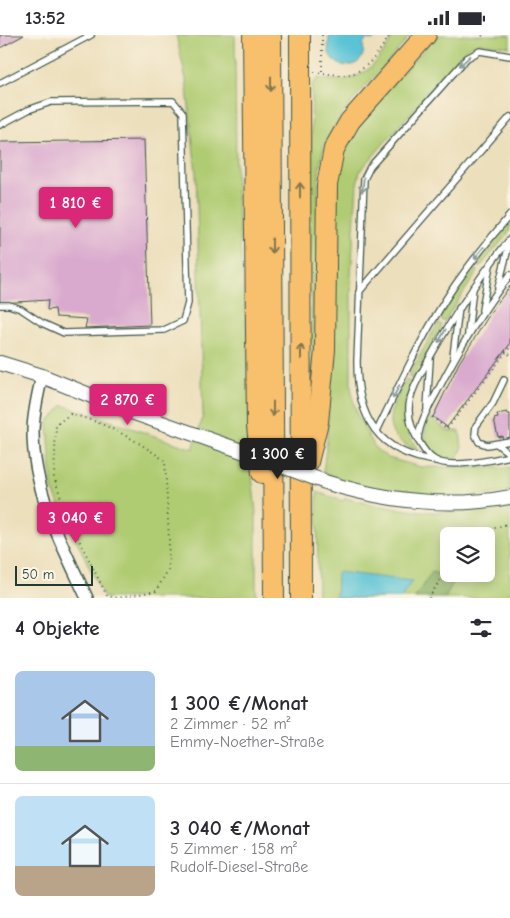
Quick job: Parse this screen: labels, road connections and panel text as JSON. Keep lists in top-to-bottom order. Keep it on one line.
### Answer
{"scale_bar":"50 m","page":{"status":"13:52","price":["1 810 €","2 870 €","1 300 €","3 040 €"],"scale":"50 m","heading":"4 Objekte","list":[{"name":"1 300 €/Monat","note":"2 Zimmer · 52 m² · Emmy-Noether-Straße"},{"name":"3 040 €/Monat","note":"5 Zimmer · 158 m² · Rudolf-Diesel-Straße"}]}}
